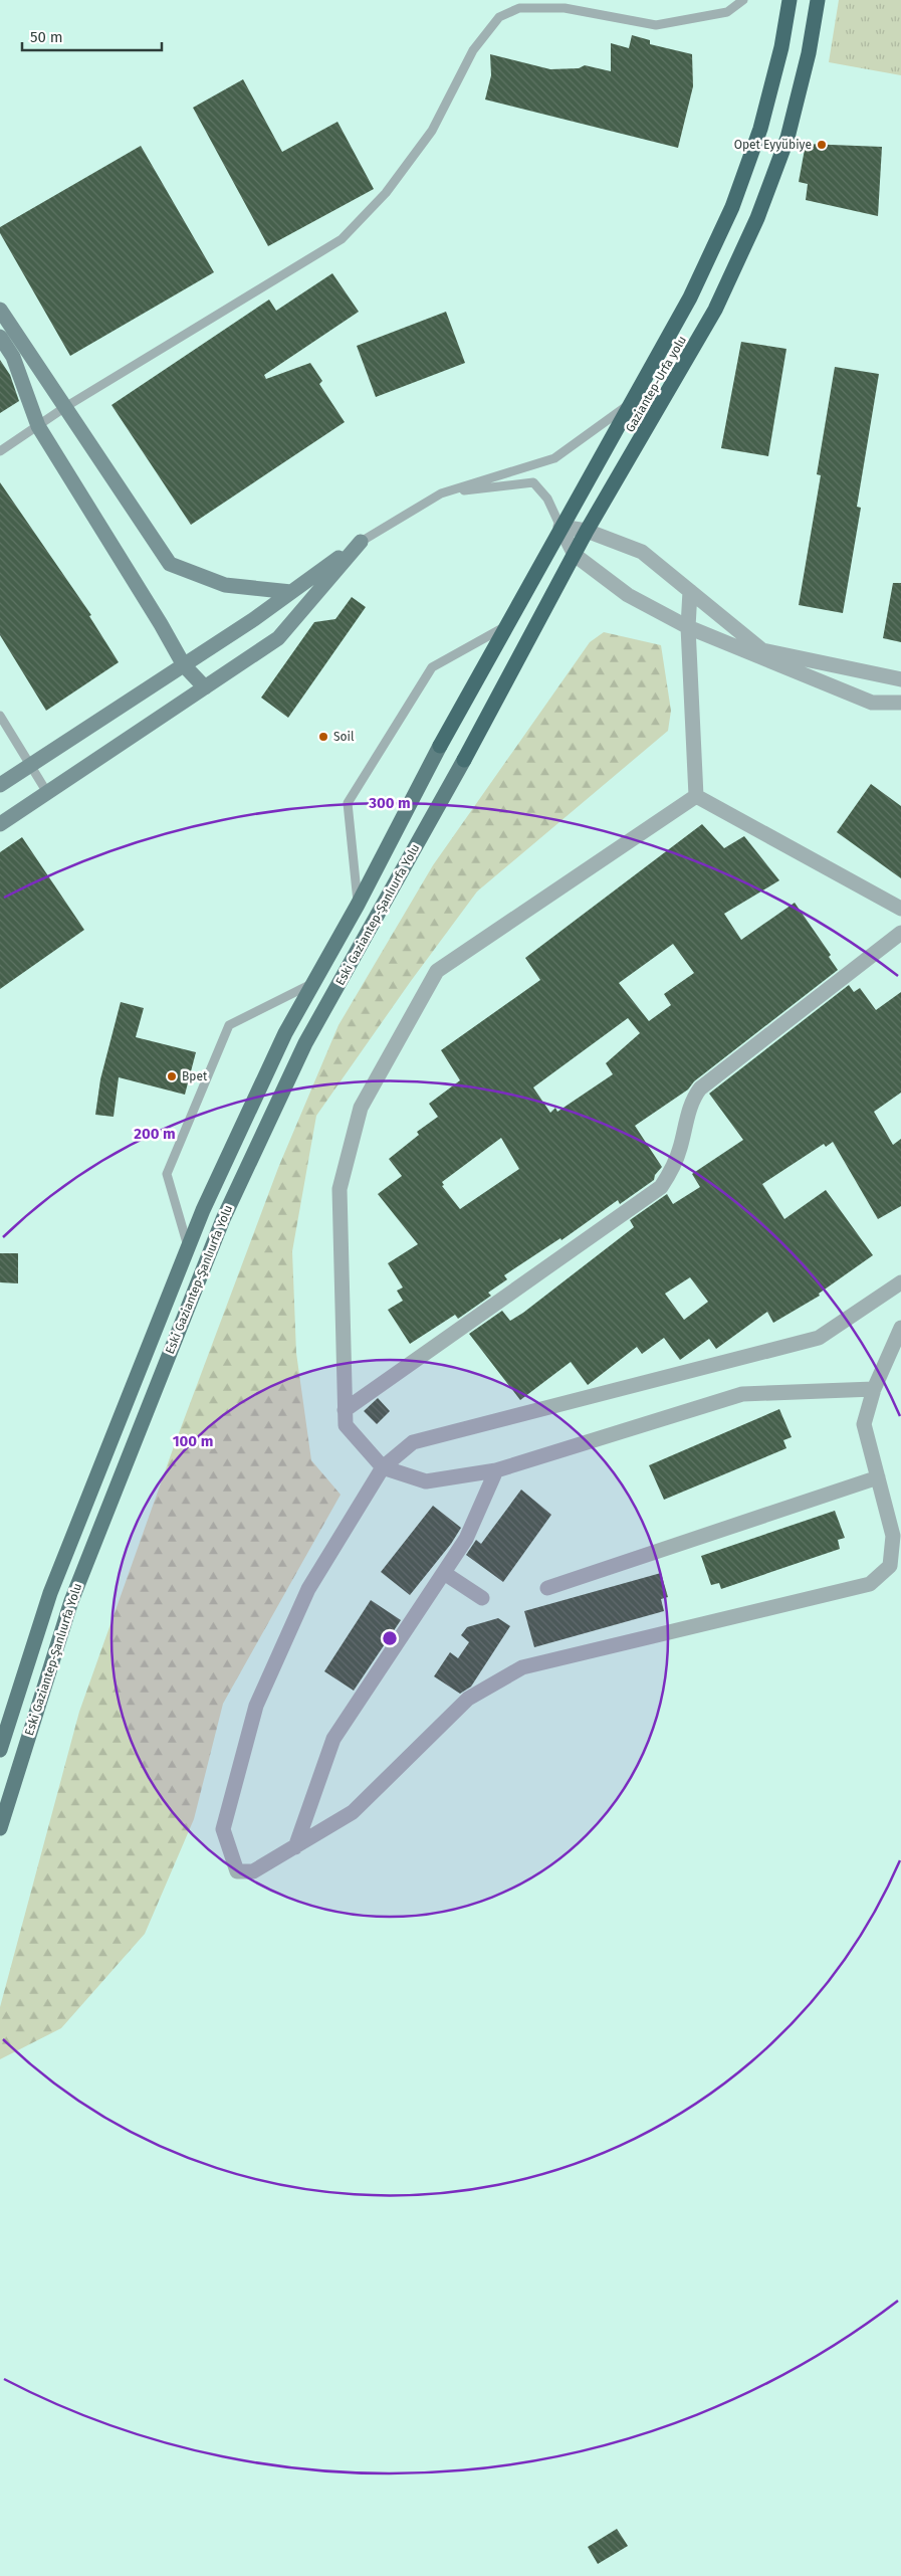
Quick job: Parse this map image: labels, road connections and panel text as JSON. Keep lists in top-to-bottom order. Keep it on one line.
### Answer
{"streets":{"highway":["Gaziantep-Urfa yolu"],"main road":["Eski Gaziantep-Şanlıurfa Yolu"]},"crossings":[["Gaziantep-Urfa yolu","Eski Gaziantep-Şanlıurfa Yolu"]],"places":["Opet Eyyübiye","Soil","Bpet"],"scale_bar":"50 m","rings":["300 m","200 m","100 m"]}
